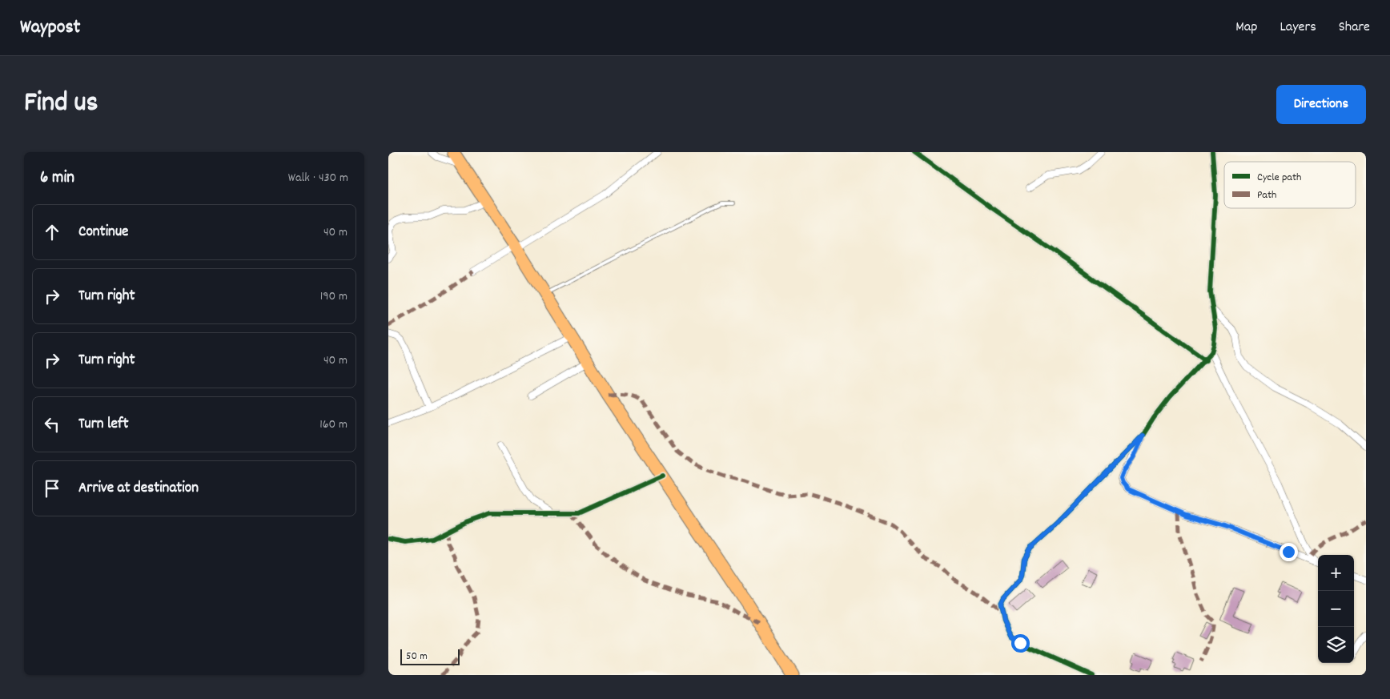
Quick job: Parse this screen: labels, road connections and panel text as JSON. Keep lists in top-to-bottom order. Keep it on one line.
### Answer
{"legend":["Cycle path","Path"],"scale_bar":"50 m","page":{"header":"Waypost","nav":["Map","Layers","Share"],"title":"Find us","buttons":"Directions","heading":["6 min","Walk · 430 m"],"list":[["Continue","40 m"],["Turn right","190 m"],["Turn right","40 m"],["Turn left","160 m"],"Arrive at destination"],"map_buttons":["+","−"],"scale":"50 m"}}
